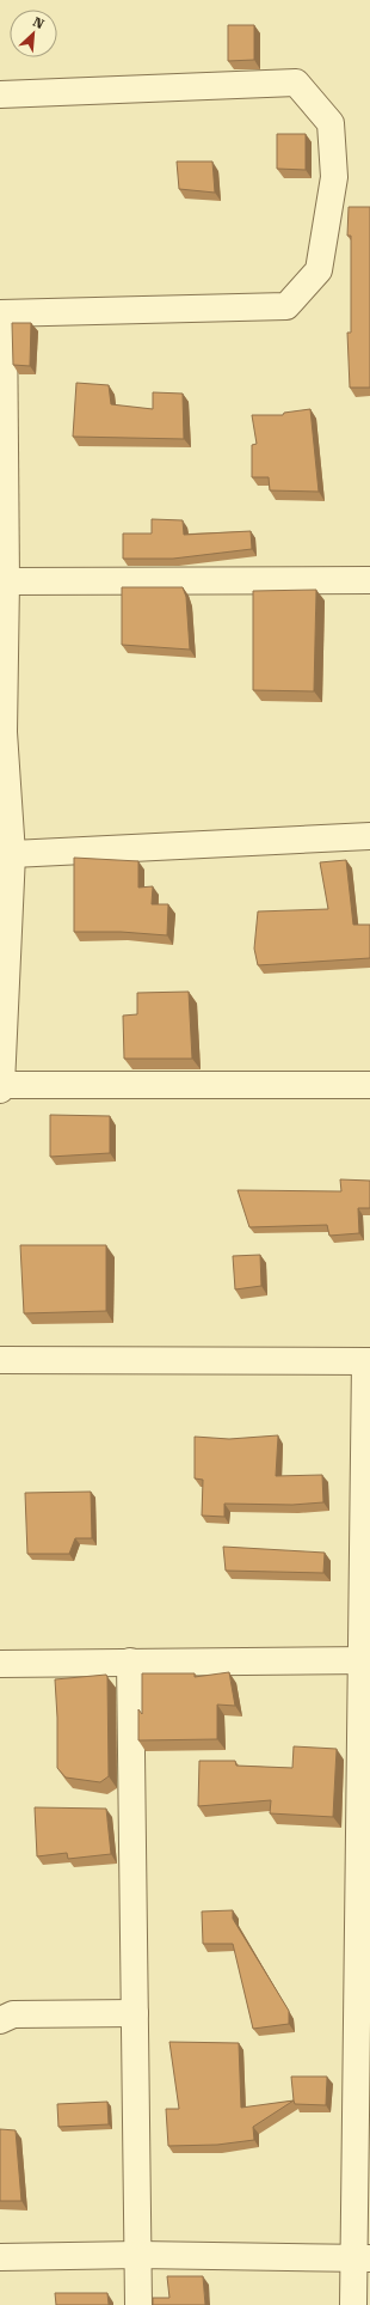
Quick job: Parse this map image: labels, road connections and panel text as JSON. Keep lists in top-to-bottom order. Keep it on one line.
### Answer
{"north":"top right"}
